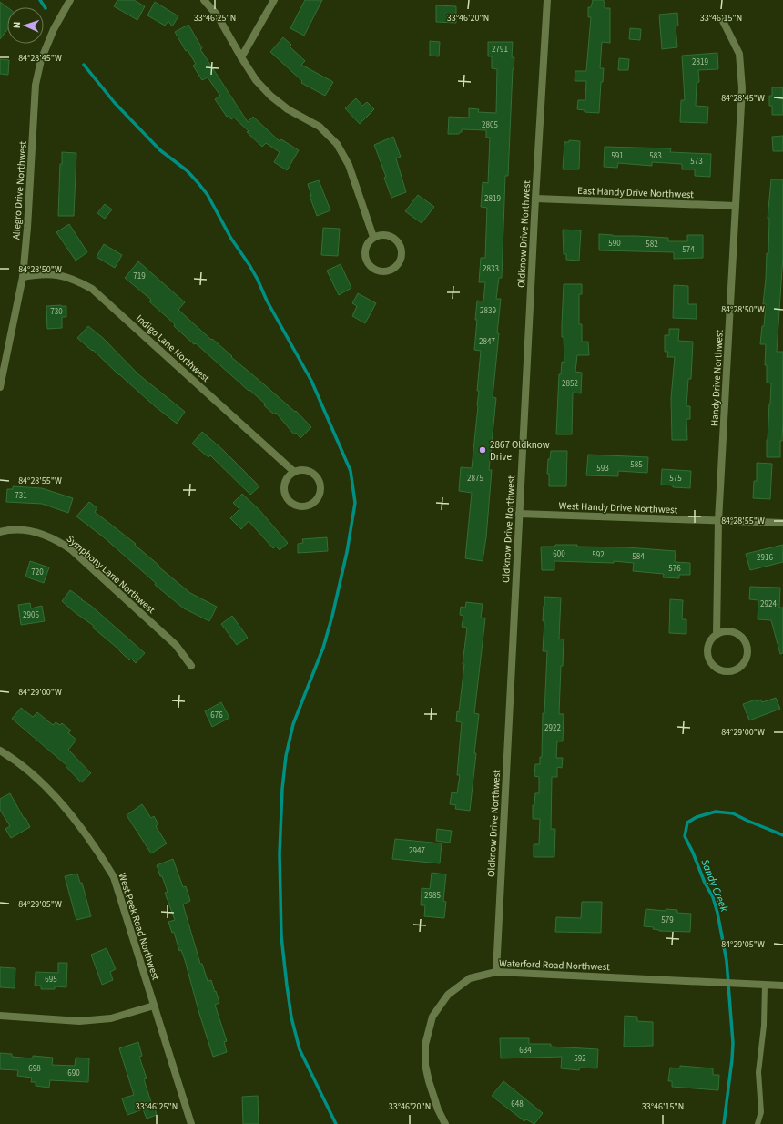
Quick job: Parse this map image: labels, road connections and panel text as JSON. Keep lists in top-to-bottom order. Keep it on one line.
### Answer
{"streets":{"street":["Allegro Drive Northwest","East Handy Drive Northwest","Oldknow Drive Northwest","Indigo Lane Northwest","Handy Drive Northwest","West Handy Drive Northwest","Symphony Lane Northwest","West Peek Road Northwest","Waterford Road Northwest"]},"crossings":[["Allegro Drive Northwest","Indigo Lane Northwest"],["East Handy Drive Northwest","Oldknow Drive Northwest"],["East Handy Drive Northwest","Handy Drive Northwest"],["Oldknow Drive Northwest","West Handy Drive Northwest"],["Oldknow Drive Northwest","Waterford Road Northwest"],["Handy Drive Northwest","West Handy Drive Northwest"]],"water":["Sandy Creek"],"places":["2867 Oldknow Drive"],"house_numbers":["2791","2819","2805","591","583","573","2819","590","582","574","2833","719","2839","730","2847","2852","585","593","2875","575","731","600","592","584","2916","576","720","2924","2906","676","2922","2947","2985","579","695","634","592","698","690","648"],"north":"left","coordinates":["33°46'25\"N","33°46'20\"N","33°46'15\"N","84°28'45\"W","84°28'50\"W","84°28'55\"W","84°29'00\"W","84°29'05\"W"]}
